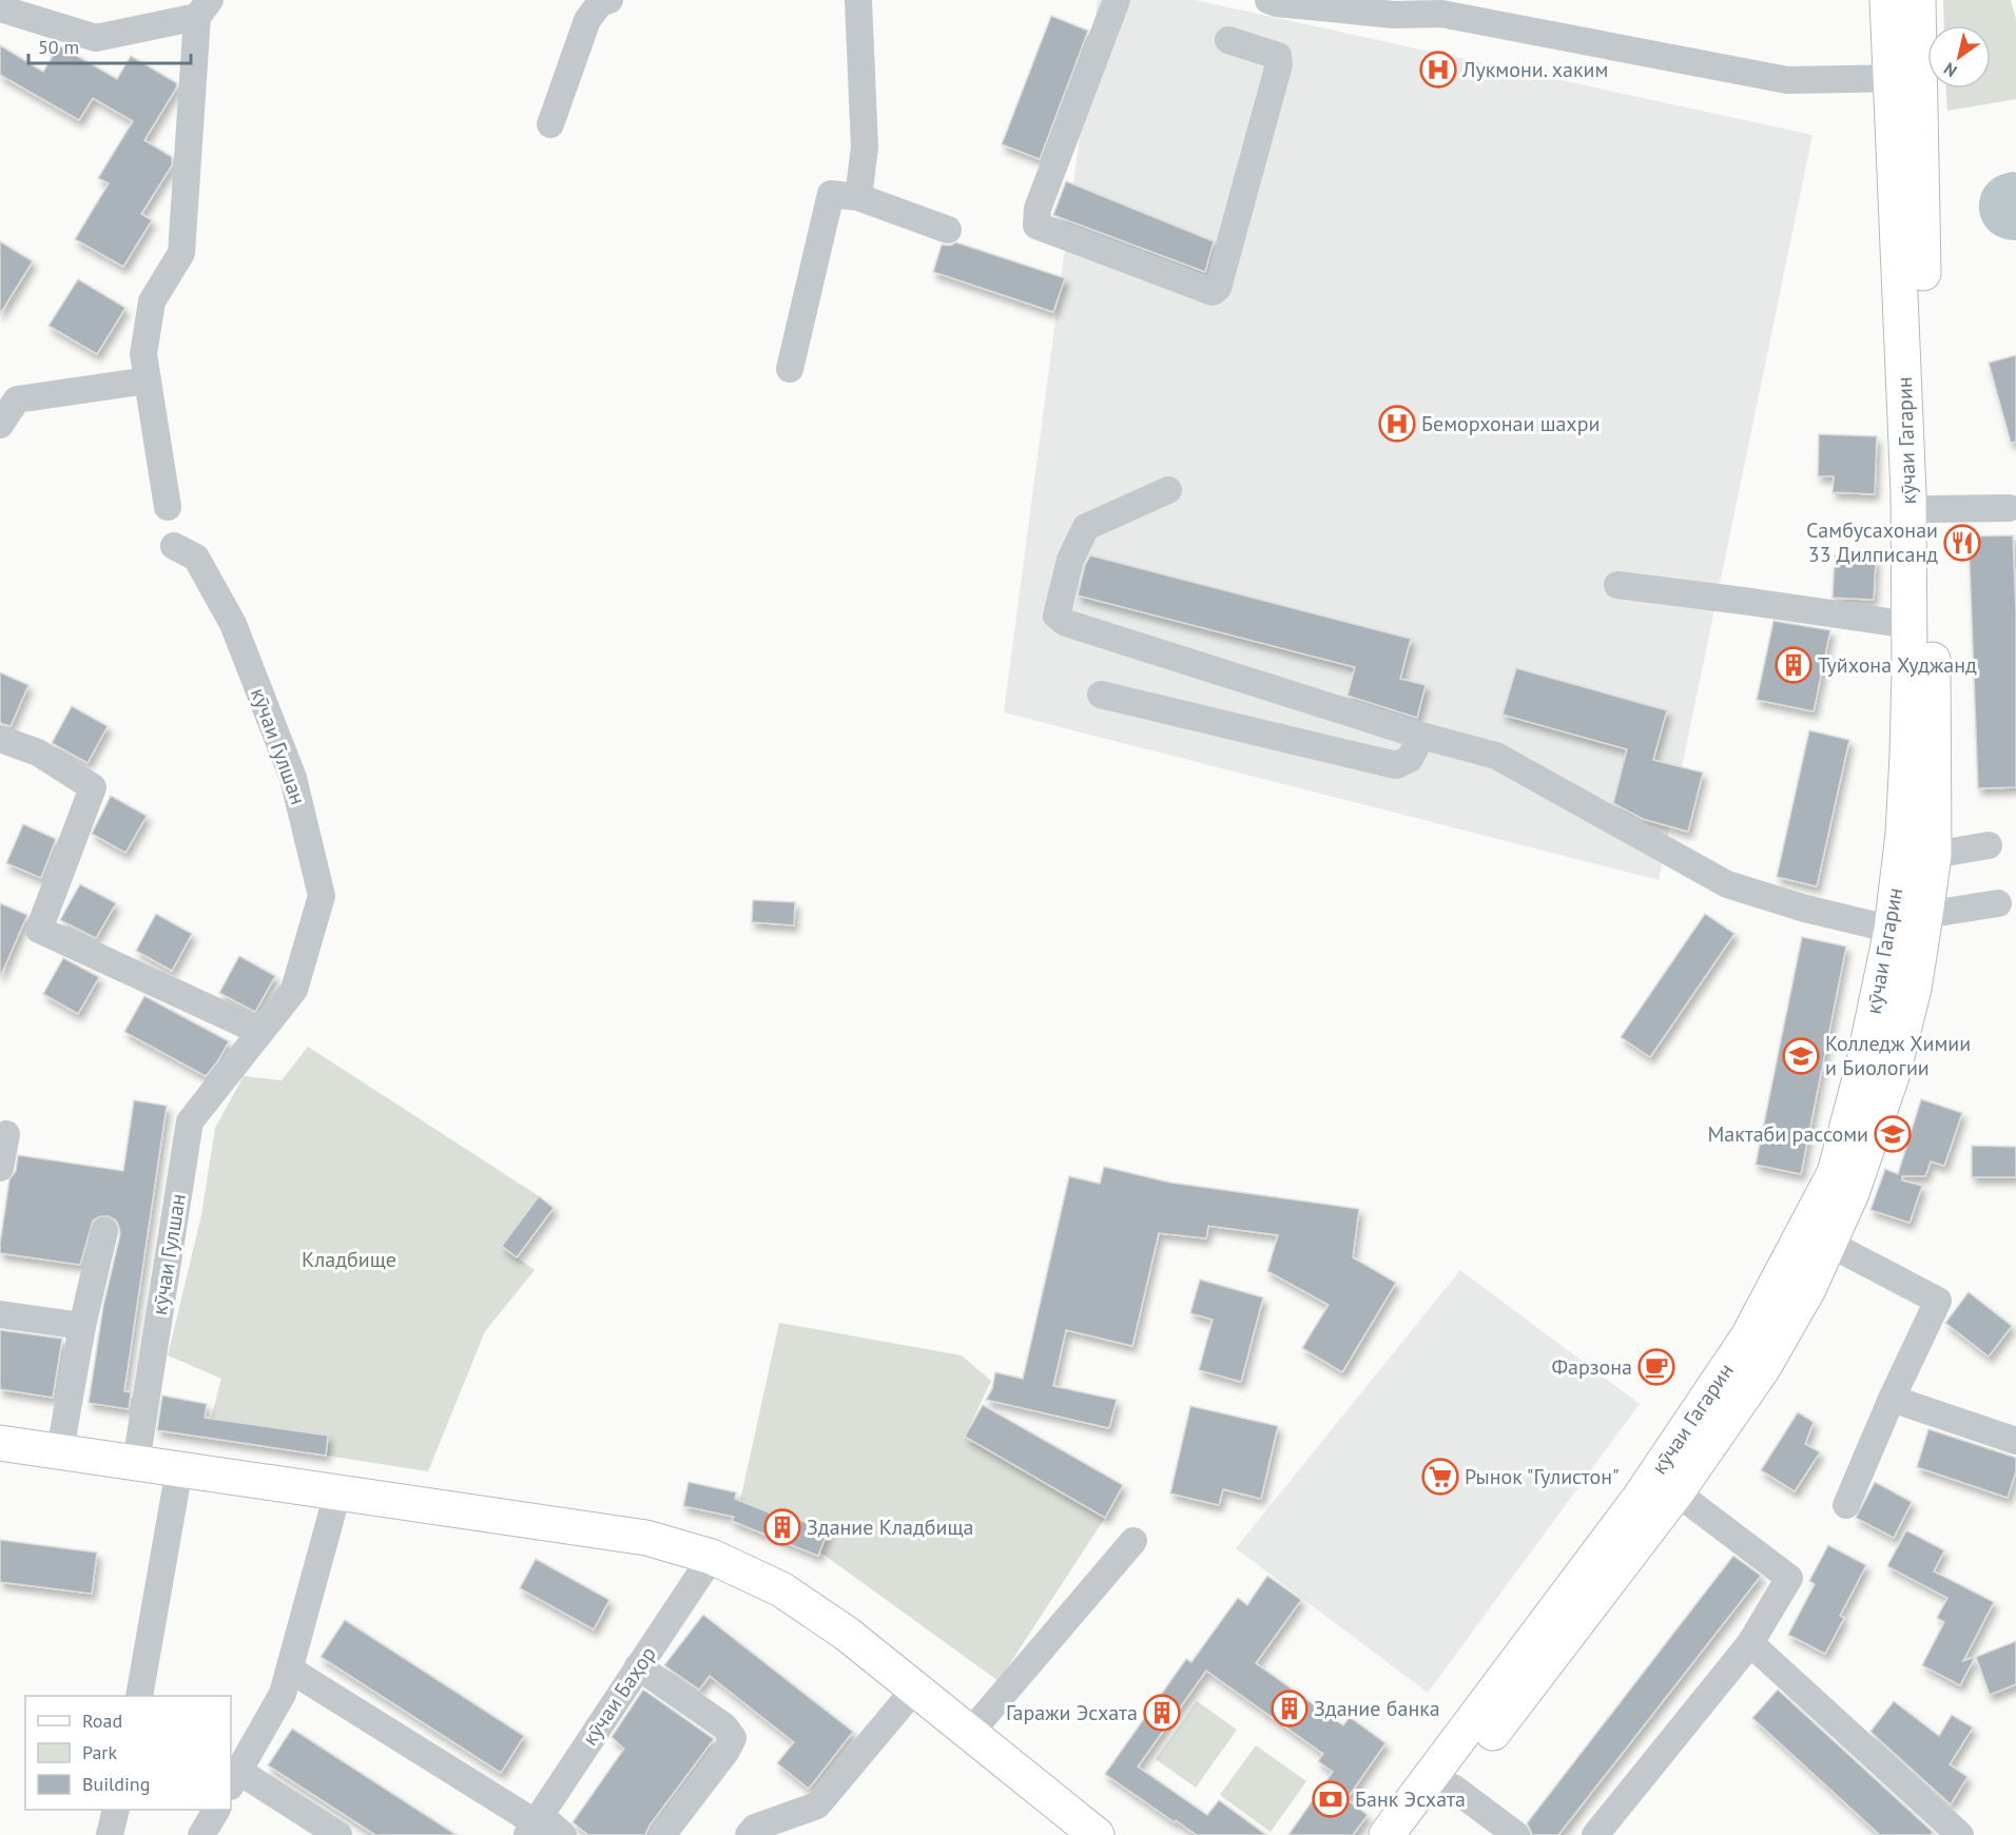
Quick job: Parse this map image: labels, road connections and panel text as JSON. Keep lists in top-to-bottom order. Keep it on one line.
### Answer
{"streets":{"main road":["кӯчаи Гагарин"],"street":["кӯчаи Гулшан","кӯчаи Баҳор"]},"parks":["Кладбище"],"places":{"hospital":["Лукмони. хаким","Беморхонаи шахри"],"restaurant":["Самбусахонаи 33 Дилписанд"],"building":["Туйхона Худжанд","Здание Кладбища","Здание банка","Гаражи Эсхата"],"school or university":["Колледж Химии и Биологии","Мактаби рассоми"],"cafe":["Фарзона"],"supermarket":["Рынок \"Гулистон\""],"bank":["Банк Эсхата"]},"legend":["Road","Park","Building"],"scale_bar":"50 m","north":"bottom left"}
